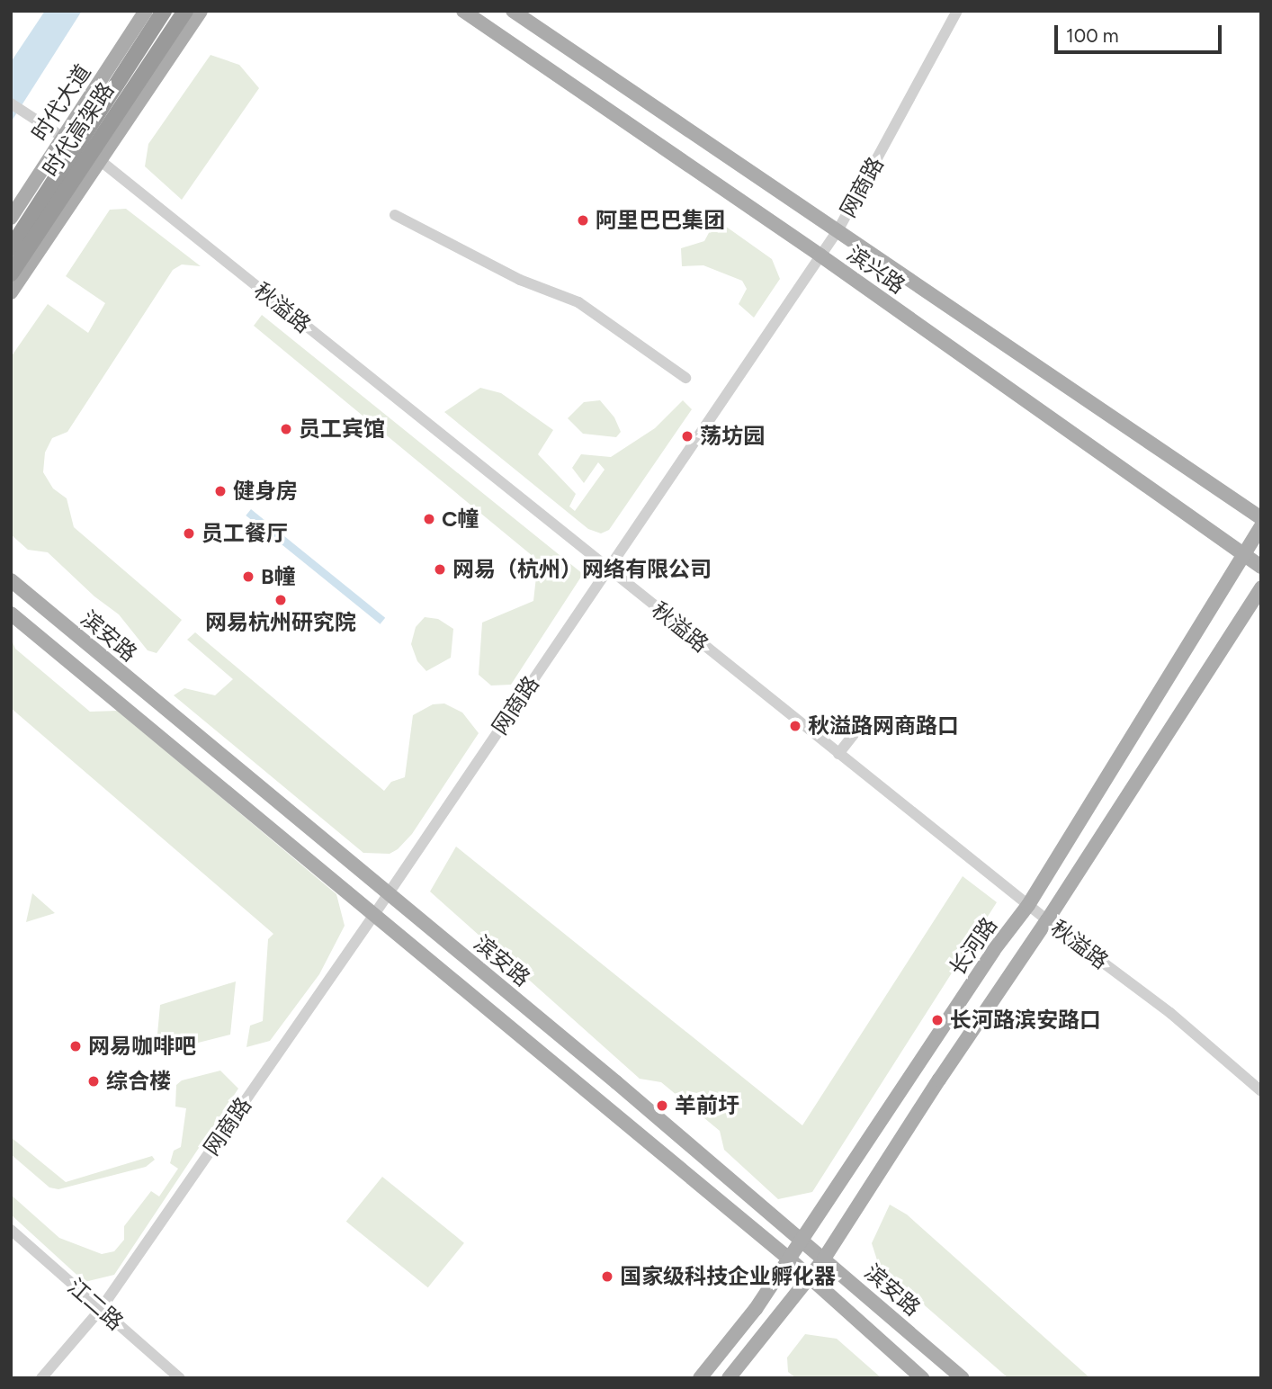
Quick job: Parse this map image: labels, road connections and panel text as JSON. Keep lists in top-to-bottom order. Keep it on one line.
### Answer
{"streets":{"highway":["时代高架路"],"main road":["时代大道","滨兴路","滨安路","长河路"],"street":["网商路","秋溢路","江二路"]},"crossings":[["网商路","滨兴路"],["网商路","秋溢路"],["网商路","滨安路"],["网商路","江二路"],["滨兴路","长河路"],["秋溢路","长河路"],["滨安路","长河路"]],"places":["阿里巴巴集团","员工宾馆","荡坊园","健身房","C幢","员工餐厅","网易（杭州）网络有限公司","B幢","网易杭州研究院","秋溢路网商路口","长河路滨安路口","网易咖啡吧","综合楼","羊前圩","国家级科技企业孵化器"],"scale_bar":"100 m"}
